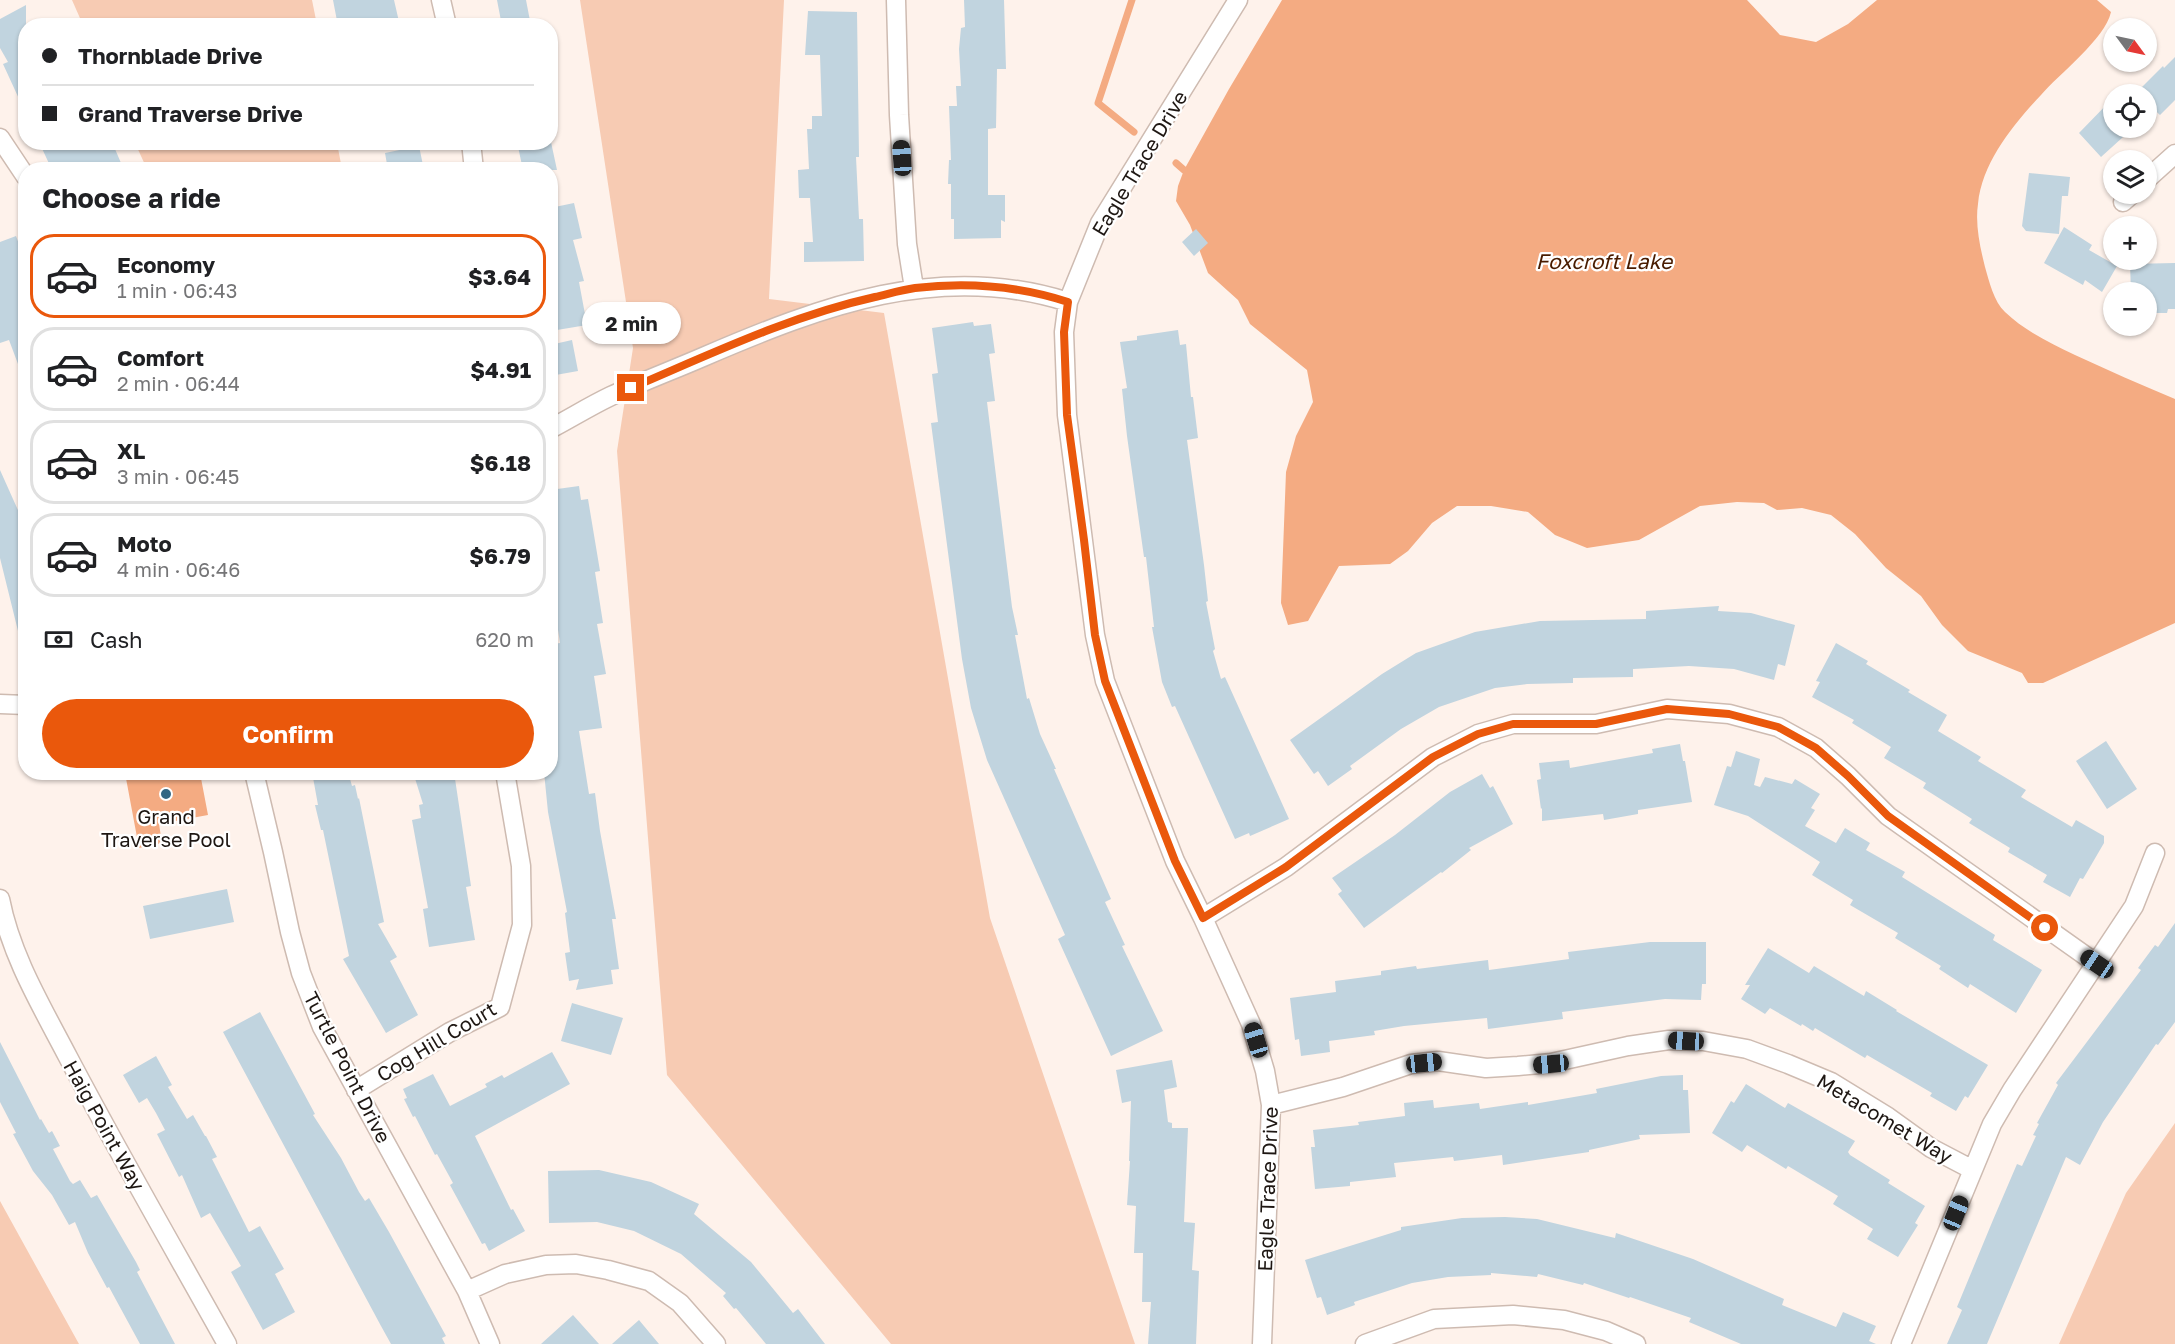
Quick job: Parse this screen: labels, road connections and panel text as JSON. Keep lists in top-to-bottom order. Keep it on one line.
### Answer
{"streets":{"street":["Eagle Trace Drive","Cog Hill Court","Turtle Point Drive","Metacomet Way","Haig Point Way"]},"crossings":[["Eagle Trace Drive","Metacomet Way"],["Cog Hill Court","Turtle Point Drive"]],"water":["Foxcroft Lake"],"places":["Grand Traverse Pool"],"north":"bottom right","page":{"map_buttons":["+","−"],"banner":["Thornblade Drive","Grand Traverse Drive"],"heading":"Choose a ride","list":[{"name":"Economy","note":"1 min · 06:43","value":"$3.64"},{"name":"Comfort","note":"2 min · 06:44","value":"$4.91"},{"name":"XL","note":"3 min · 06:45","value":"$6.18"},{"name":"Moto","note":"4 min · 06:46","value":"$6.79"}],"bubble":"2 min","pay":["Cash","620 m"],"buttons":"Confirm"}}
